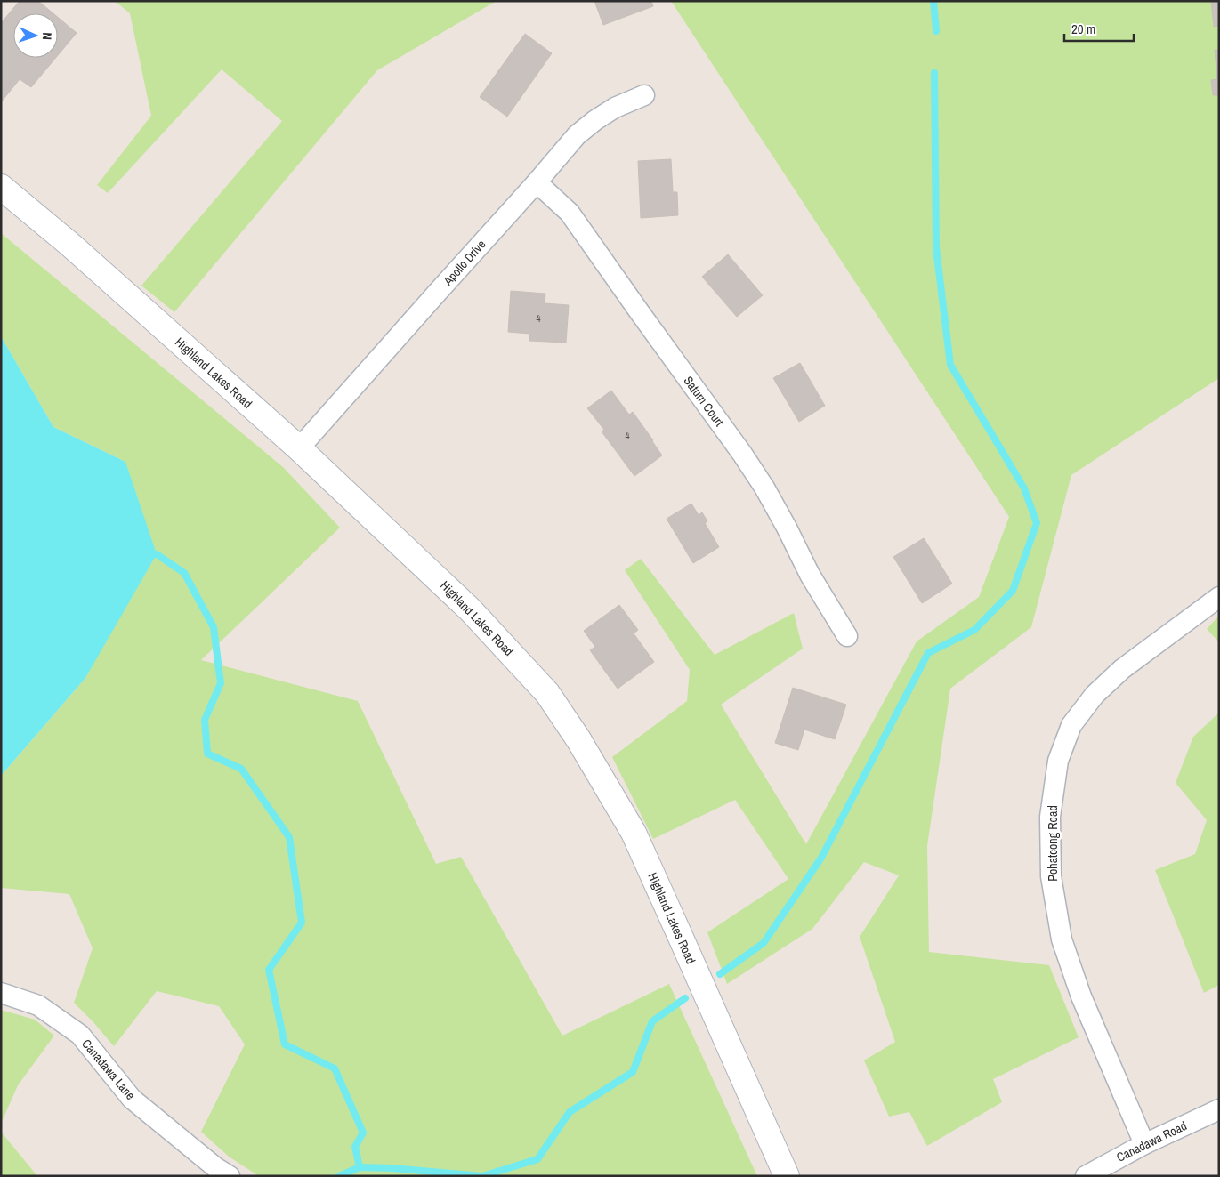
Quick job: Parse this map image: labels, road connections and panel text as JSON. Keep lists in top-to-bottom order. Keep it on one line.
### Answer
{"streets":{"street":["Apollo Drive","Highland Lakes Road","Saturn Court","Pohatcong Road","Canadawa Lane","Canadawa Road"]},"crossings":[["Apollo Drive","Highland Lakes Road"],["Apollo Drive","Saturn Court"],["Pohatcong Road","Canadawa Road"]],"house_numbers":["4","4"],"scale_bar":"20 m","north":"right"}
